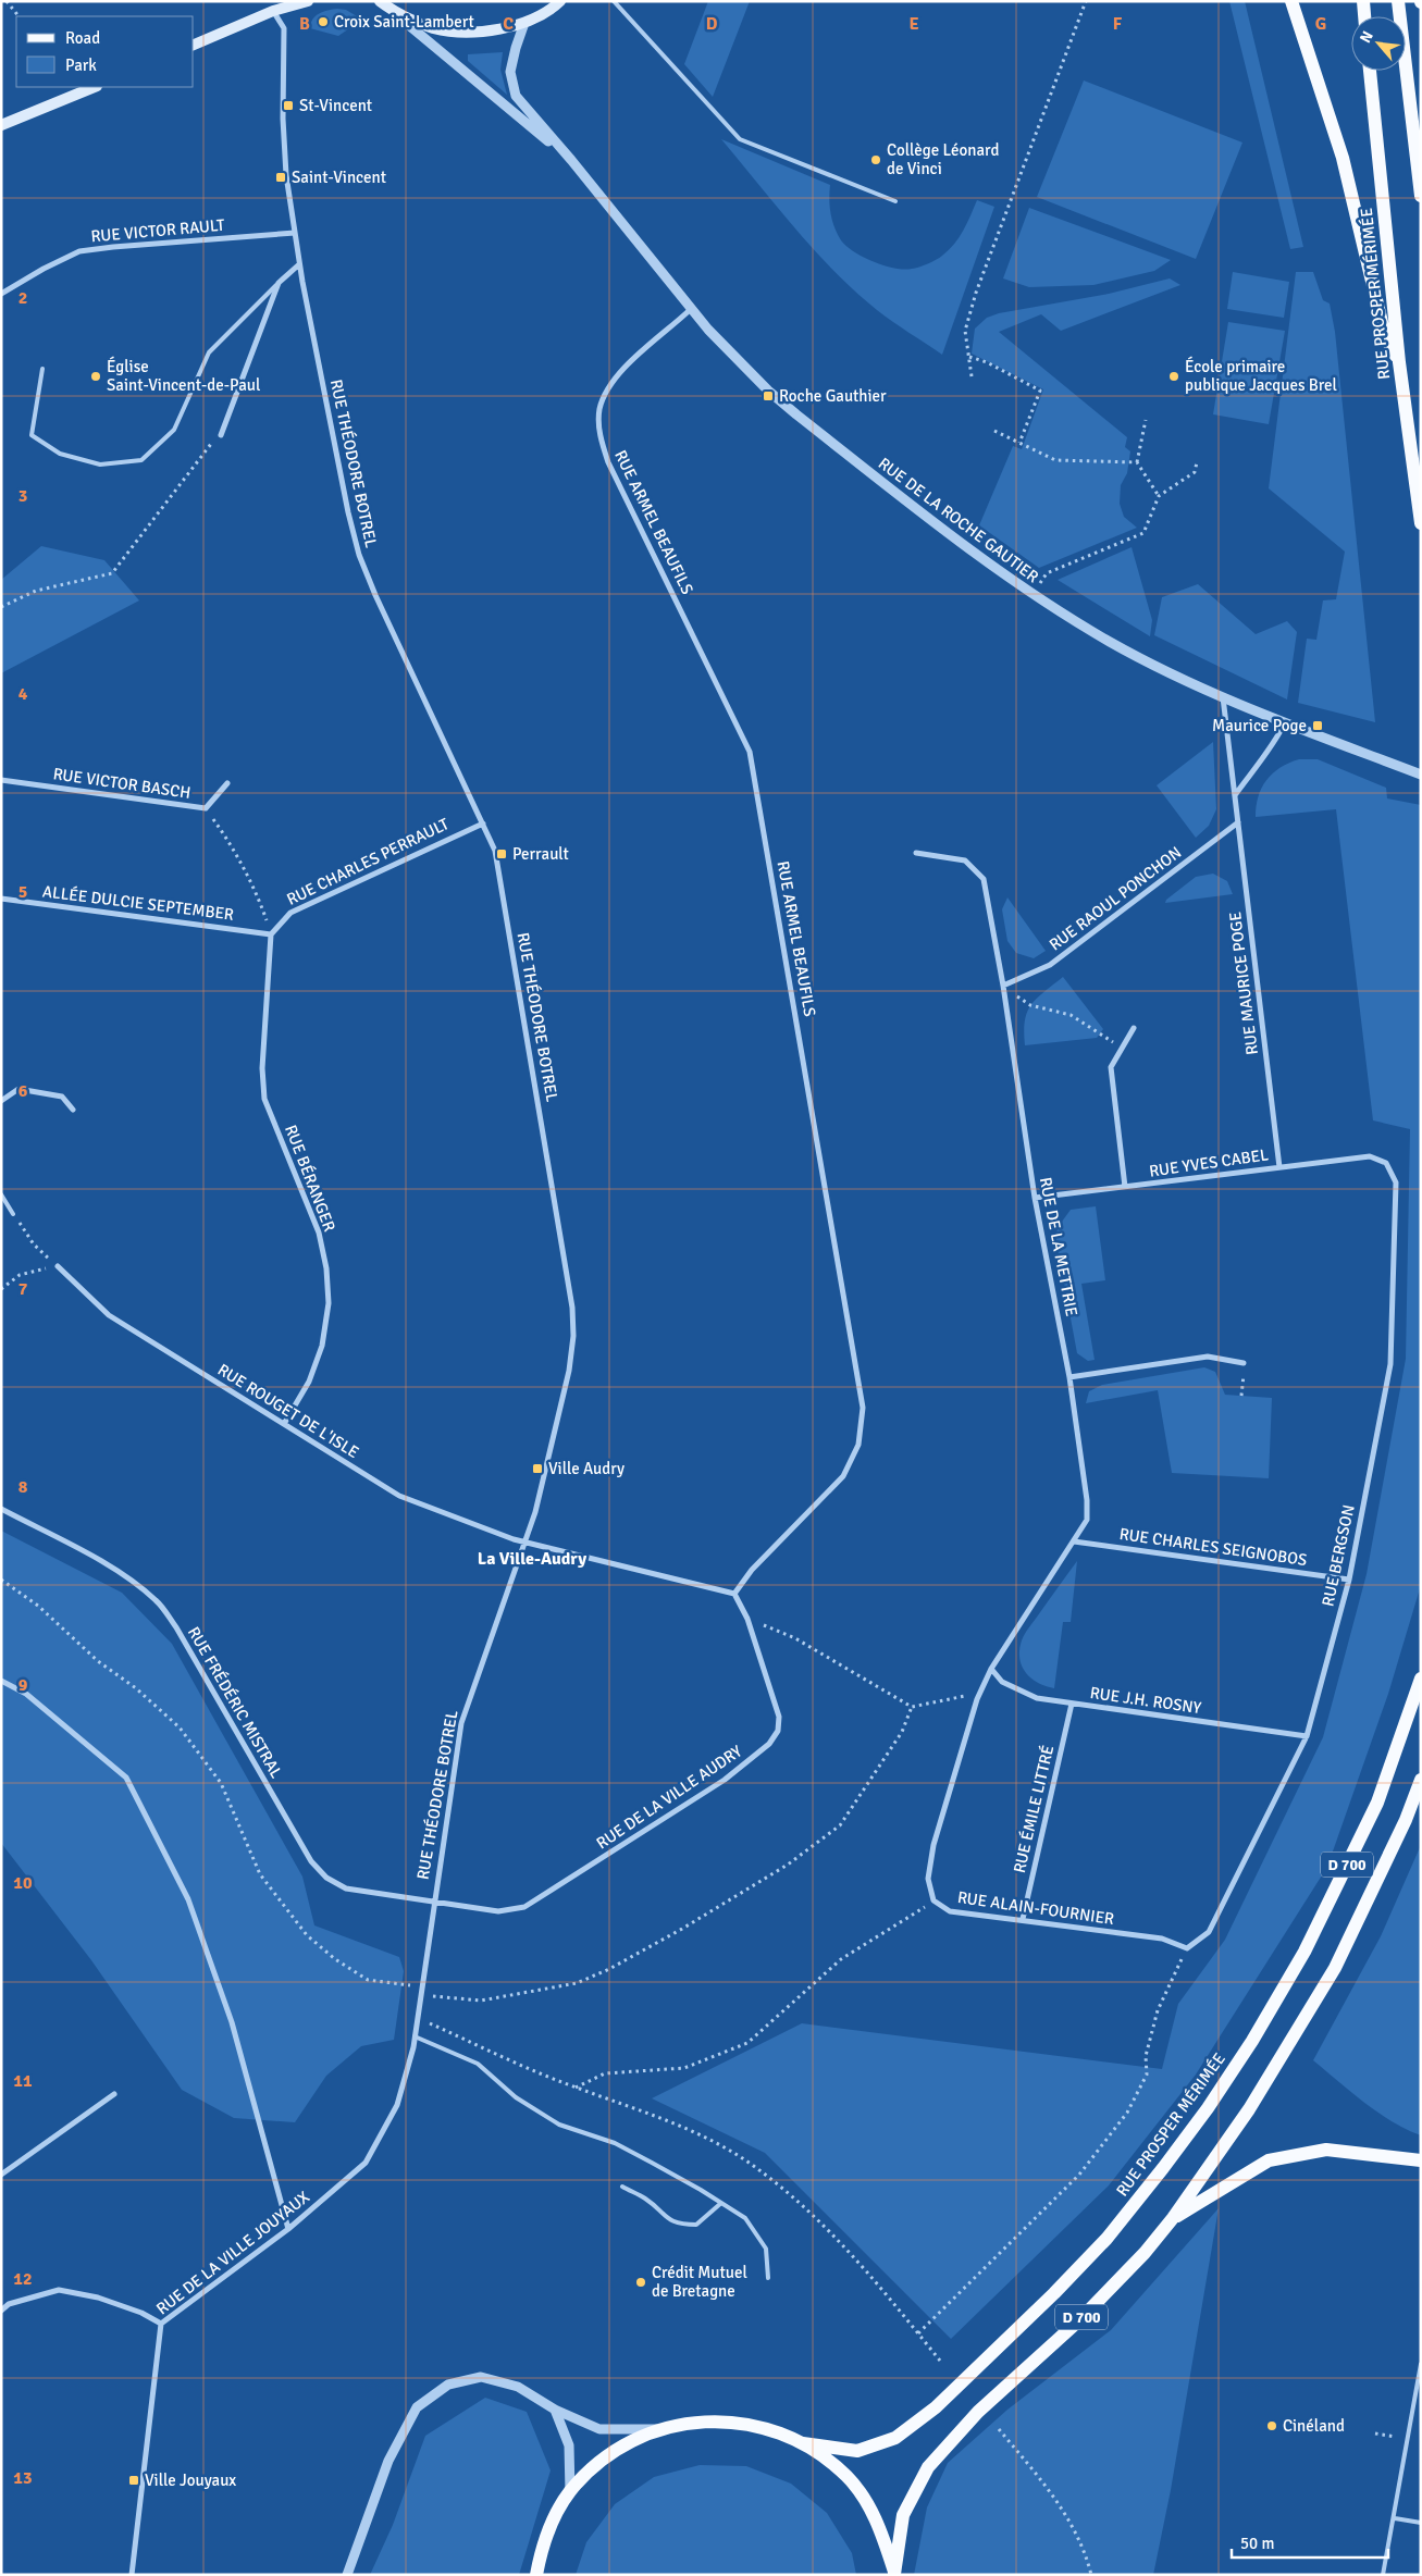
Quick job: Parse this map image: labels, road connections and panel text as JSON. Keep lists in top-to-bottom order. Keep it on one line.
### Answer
{"streets":{"main road":["RUE PROSPER MÉRIMÉE","D 700"],"street":["RUE VICTOR RAULT","RUE THÉODORE BOTREL","RUE DE LA ROCHE GAUTIER","RUE ARMEL BEAUFILS","RUE VICTOR BASCH","RUE CHARLES PERRAULT","RUE RAOUL PONCHON","ALLÉE DULCIE SEPTEMBER","RUE MAURICE POGE","RUE YVES CABEL","RUE BÉRANGER","RUE DE LA METTRIE","RUE ROUGET DE L'ISLE","RUE CHARLES SEIGNOBOS","RUE BERGSON","RUE J.H. ROSNY","RUE FRÉDÉRIC MISTRAL","RUE DE LA VILLE AUDRY","RUE ÉMILE LITTRÉ","RUE ALAIN-FOURNIER","RUE DE LA VILLE JOUYAUX"]},"crossings":[["RUE VICTOR RAULT","RUE THÉODORE BOTREL"],["RUE THÉODORE BOTREL","RUE CHARLES PERRAULT"],["RUE THÉODORE BOTREL","RUE ROUGET DE L'ISLE"],["RUE THÉODORE BOTREL","RUE FRÉDÉRIC MISTRAL"],["RUE THÉODORE BOTREL","RUE DE LA VILLE AUDRY"],["RUE THÉODORE BOTREL","RUE DE LA VILLE JOUYAUX"],["RUE DE LA ROCHE GAUTIER","RUE ARMEL BEAUFILS"],["RUE DE LA ROCHE GAUTIER","RUE MAURICE POGE"],["RUE ARMEL BEAUFILS","RUE ROUGET DE L'ISLE"],["RUE ARMEL BEAUFILS","RUE DE LA VILLE AUDRY"],["RUE CHARLES PERRAULT","ALLÉE DULCIE SEPTEMBER"],["RUE CHARLES PERRAULT","RUE BÉRANGER"],["RUE RAOUL PONCHON","RUE MAURICE POGE"],["RUE RAOUL PONCHON","RUE DE LA METTRIE"],["ALLÉE DULCIE SEPTEMBER","RUE BÉRANGER"],["RUE MAURICE POGE","RUE YVES CABEL"],["RUE YVES CABEL","RUE DE LA METTRIE"],["RUE YVES CABEL","RUE BERGSON"],["RUE BÉRANGER","RUE ROUGET DE L'ISLE"],["RUE DE LA METTRIE","RUE CHARLES SEIGNOBOS"],["RUE DE LA METTRIE","RUE J.H. ROSNY"],["RUE DE LA METTRIE","RUE ALAIN-FOURNIER"],["RUE ROUGET DE L'ISLE","RUE DE LA VILLE AUDRY"],["RUE CHARLES SEIGNOBOS","RUE BERGSON"],["RUE BERGSON","RUE J.H. ROSNY"],["RUE BERGSON","RUE ALAIN-FOURNIER"],["RUE J.H. ROSNY","RUE ÉMILE LITTRÉ"],["RUE J.H. ROSNY","RUE ALAIN-FOURNIER"],["RUE FRÉDÉRIC MISTRAL","RUE DE LA VILLE AUDRY"],["RUE ÉMILE LITTRÉ","RUE ALAIN-FOURNIER"]],"districts":["La Ville-Audry"],"places":{"other":["Croix Saint-Lambert","Collège Léonard de Vinci","Église Saint-Vincent-de-Paul","École primaire publique Jacques Brel","Crédit Mutuel de Bretagne","Cinéland"],"transit":["St-Vincent","Saint-Vincent","Roche Gauthier","Maurice Poge","Perrault","Ville Audry","Ville Jouyaux"]},"legend":["Road","Park"],"scale_bar":"50 m","north":"top left","grid":{"columns":["B","C","D","E","F","G"],"rows":["2","3","4","5","6","7","8","9","10","11","12","13"]}}
